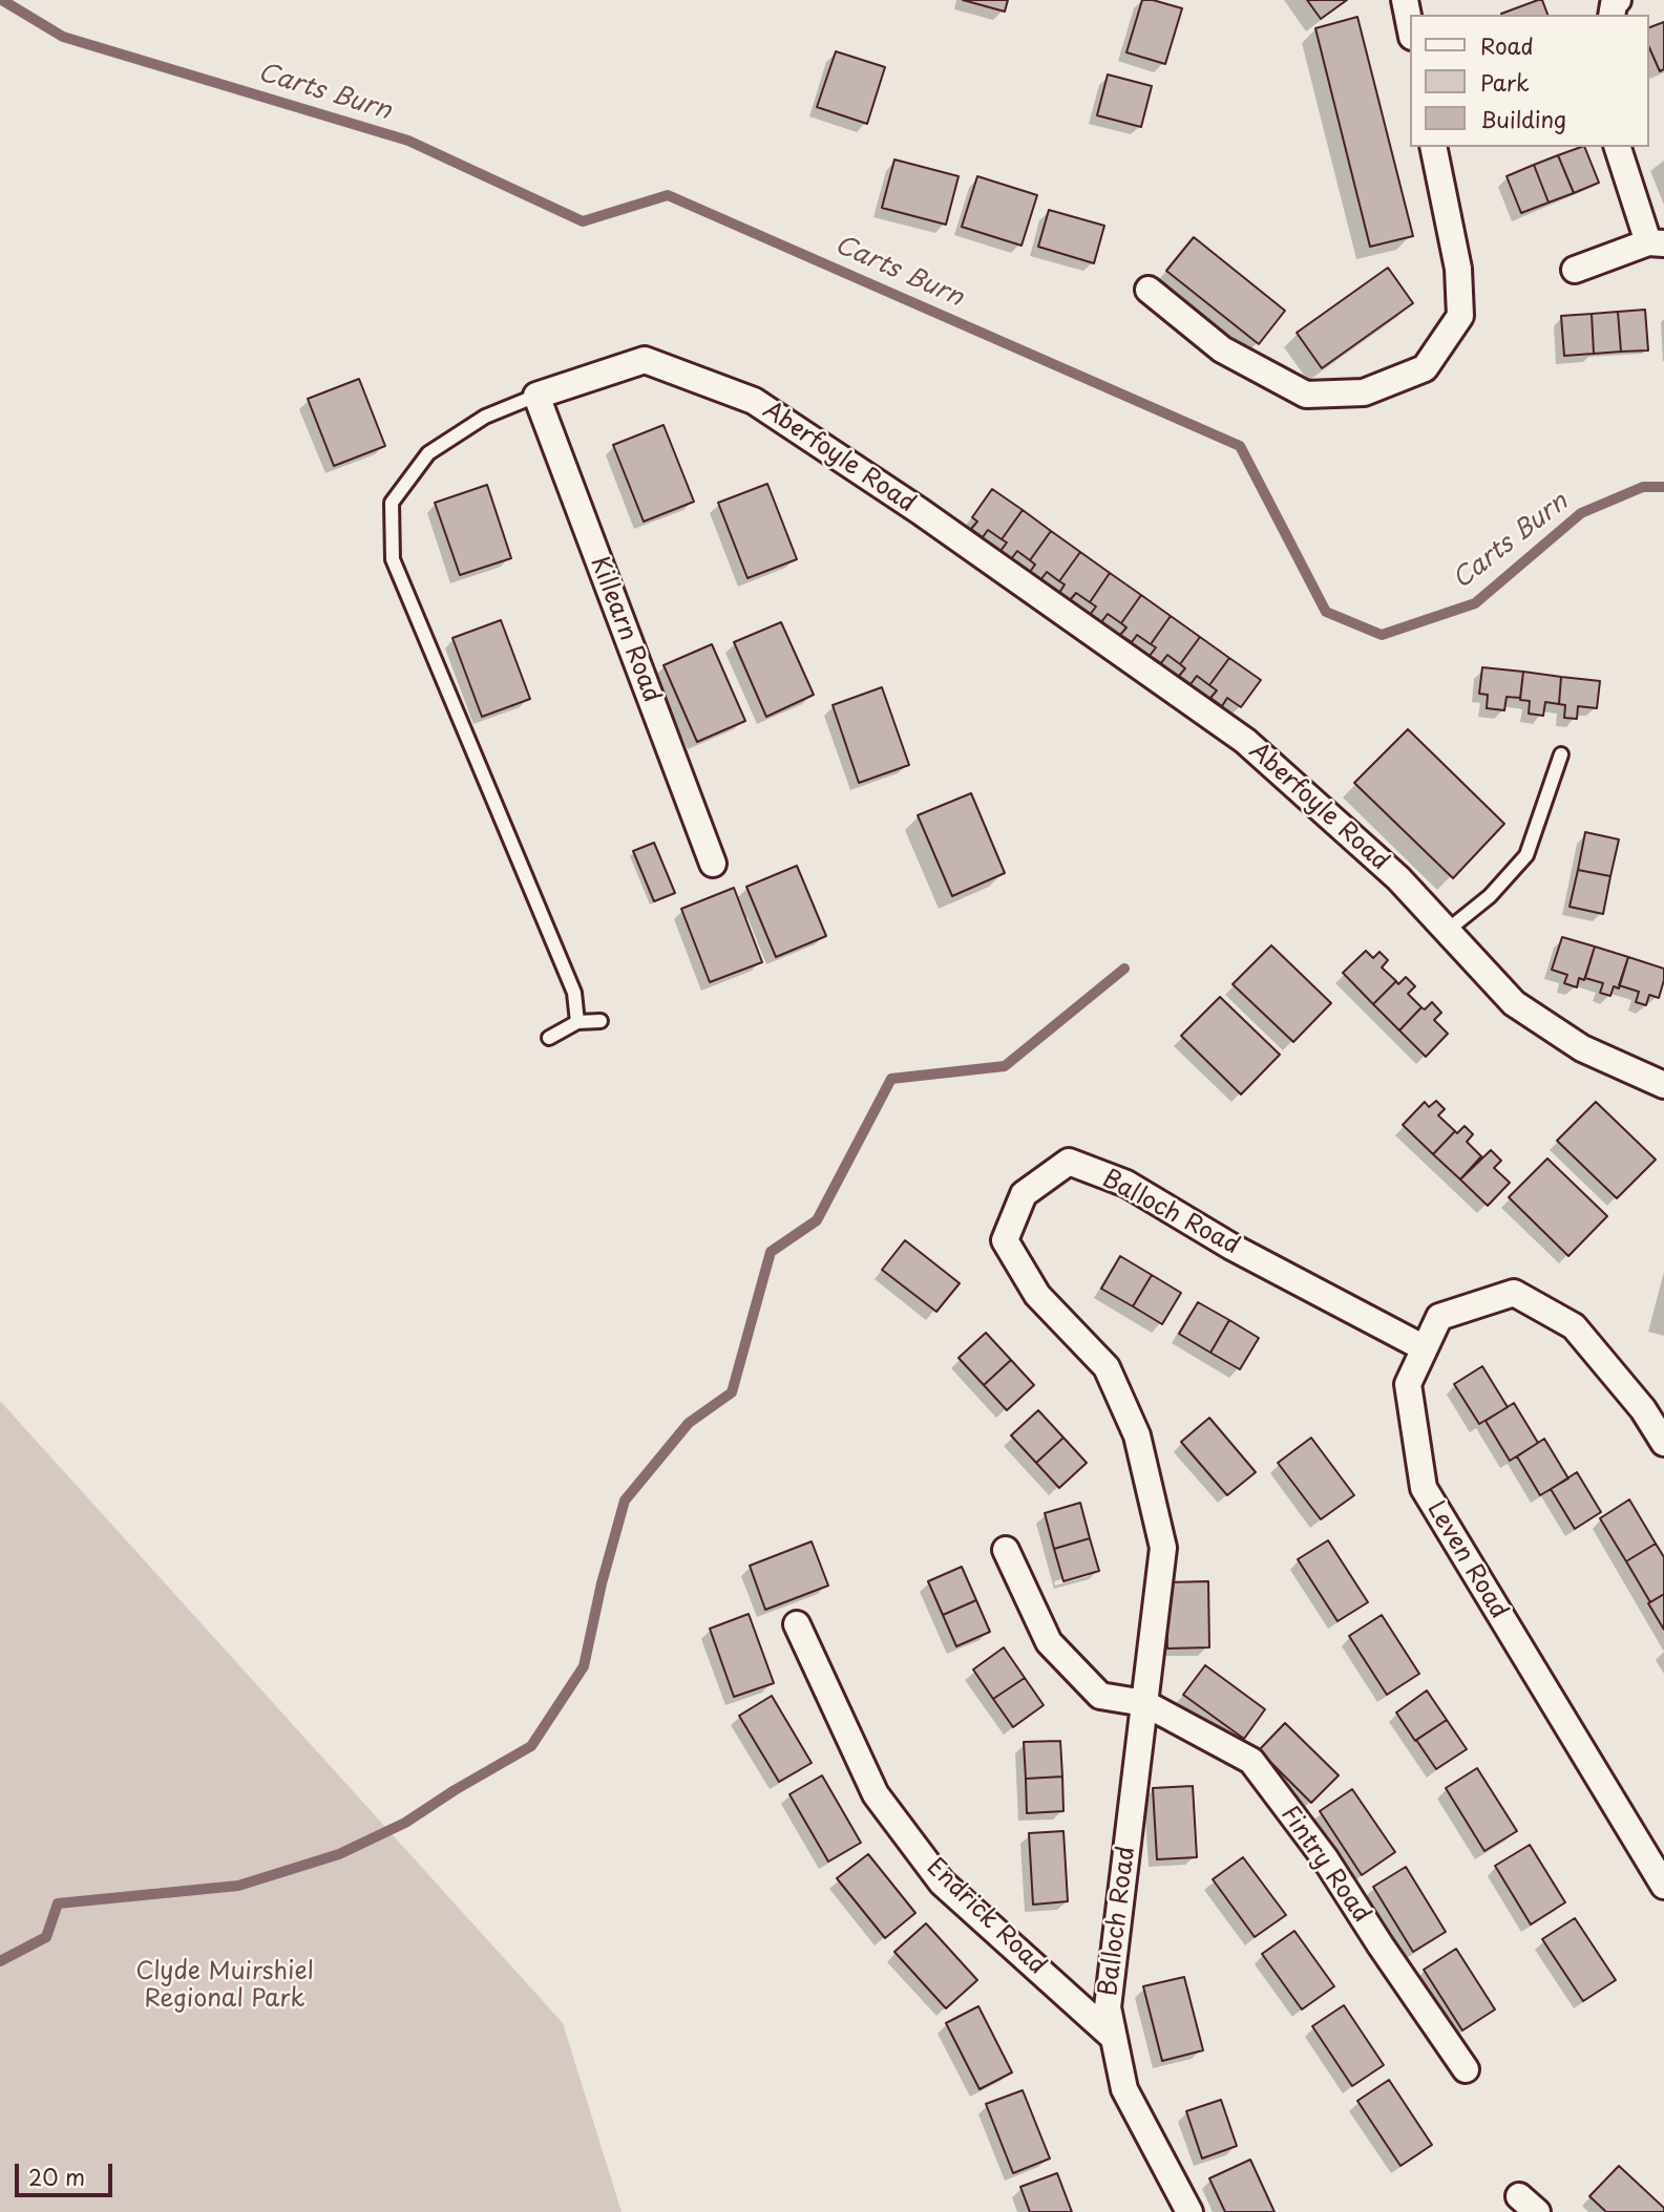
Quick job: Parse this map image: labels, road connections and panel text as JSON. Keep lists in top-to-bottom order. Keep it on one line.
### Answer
{"streets":{"street":["Aberfoyle Road","Killearn Road","Balloch Road","Leven Road","Fintry Road","Endrick Road"]},"crossings":[["Aberfoyle Road","Killearn Road"],["Balloch Road","Leven Road"],["Balloch Road","Fintry Road"],["Balloch Road","Endrick Road"]],"water":["Carts Burn"],"parks":["Clyde Muirshiel Regional Park"],"legend":["Road","Park","Building"],"scale_bar":"20 m"}
